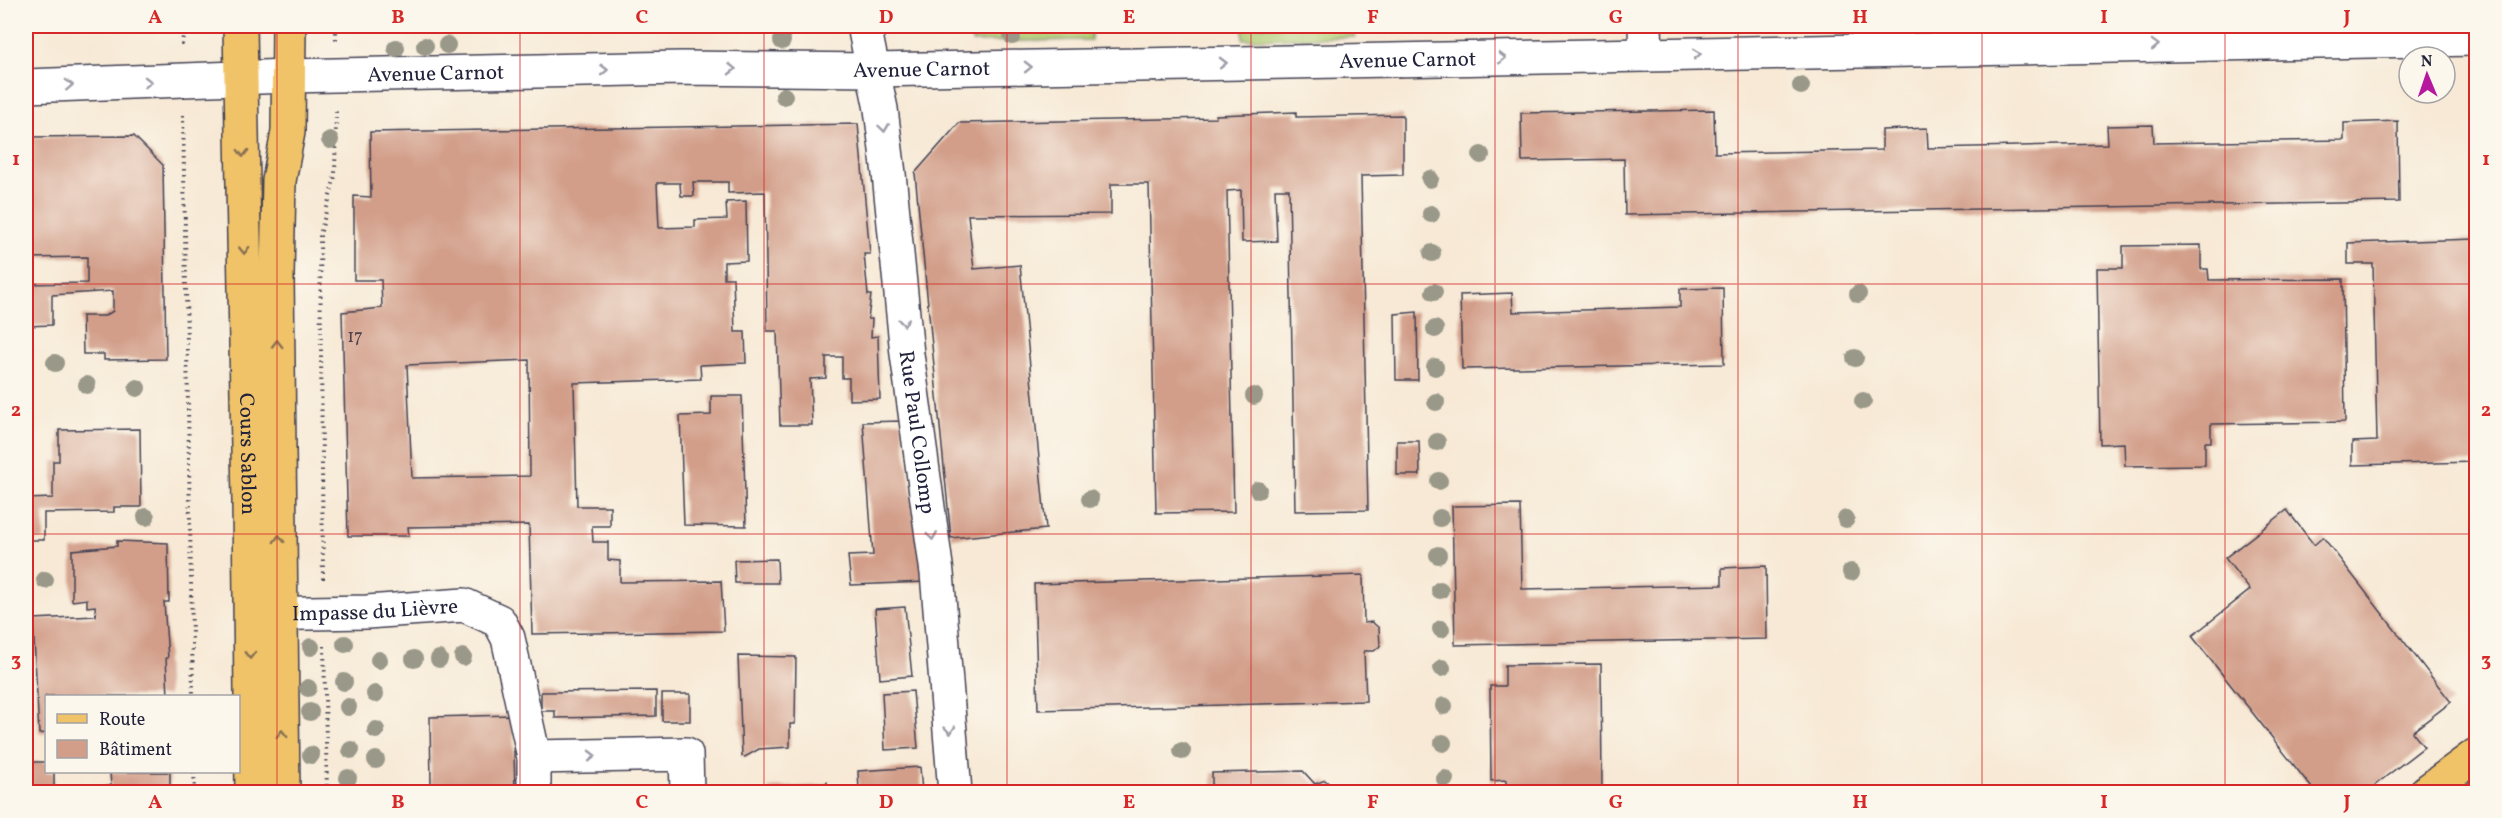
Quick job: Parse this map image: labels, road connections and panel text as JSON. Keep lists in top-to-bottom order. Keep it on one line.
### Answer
{"streets":{"main road":["Cours Sablon"],"street":["Avenue Carnot","Rue Paul Collomp","Impasse du Lièvre"]},"crossings":[["Avenue Carnot","Rue Paul Collomp"],["Avenue Carnot","Cours Sablon"],["Cours Sablon","Impasse du Lièvre"]],"one_way":["Avenue Carnot","Rue Paul Collomp"],"house_numbers":["17"],"legend":["Route","Bâtiment"],"north":"top","grid":{"columns":["A","B","C","D","E","F","G","H","I","J"],"rows":["1","2","3"]}}
